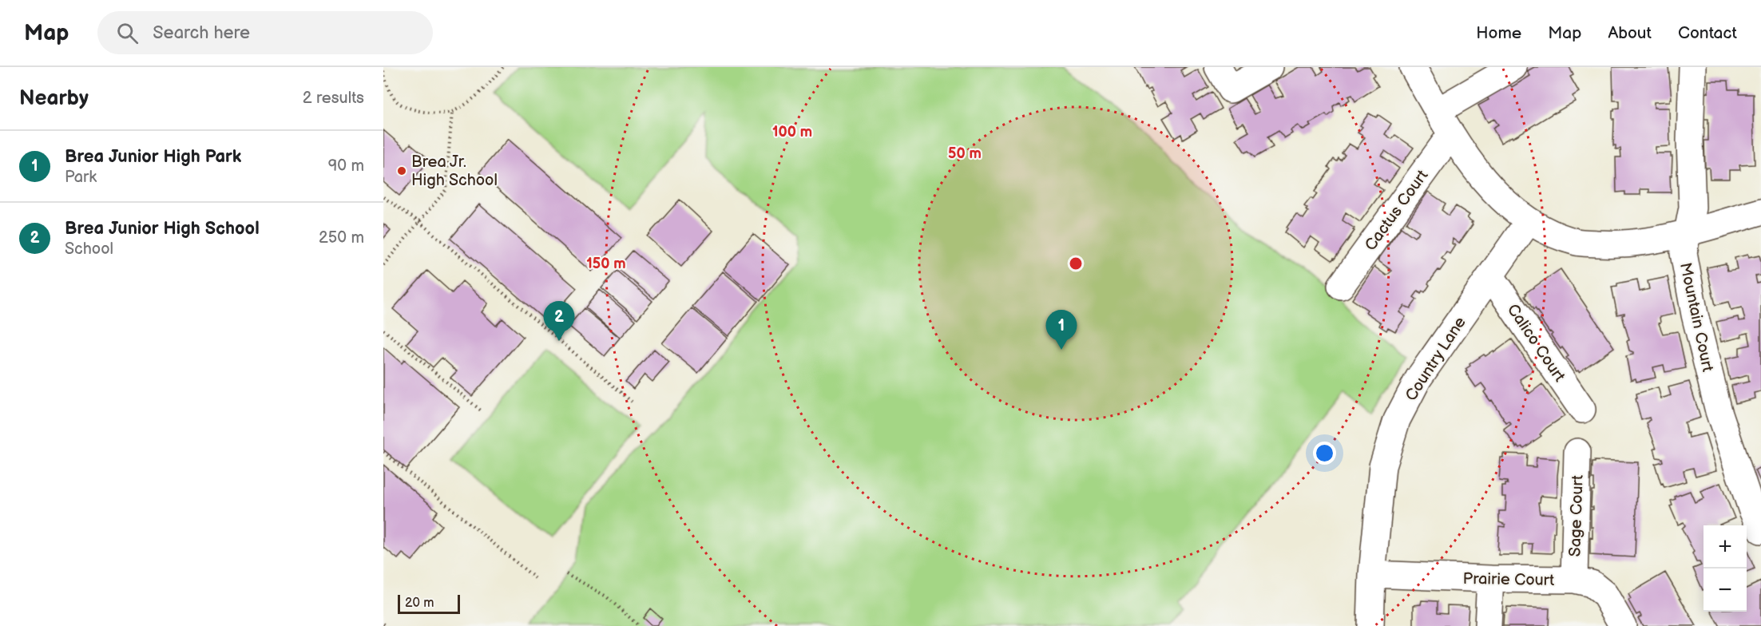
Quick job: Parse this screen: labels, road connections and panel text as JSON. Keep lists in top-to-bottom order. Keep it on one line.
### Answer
{"streets":{"street":["Cactus Court","Mountain Court","Calico Court","Country Lane","Sage Court","Prairie Court"]},"crossings":[["Calico Court","Country Lane"],["Country Lane","Prairie Court"],["Sage Court","Prairie Court"]],"places":["Brea Jr. High School"],"scale_bar":"20 m","page":{"header":"Map","search":"Search here","nav":["Home","Map","About","Contact"],"heading":["Nearby","2 results"],"list":[{"mark":"1","name":"Brea Junior High Park","note":"Park","value":"90 m"},{"mark":"2","name":"Brea Junior High School","note":"School","value":"250 m"}],"pins":["2","1"],"map_buttons":["+","−"],"scale":"20 m"},"rings":["100 m","50 m","150 m"]}
